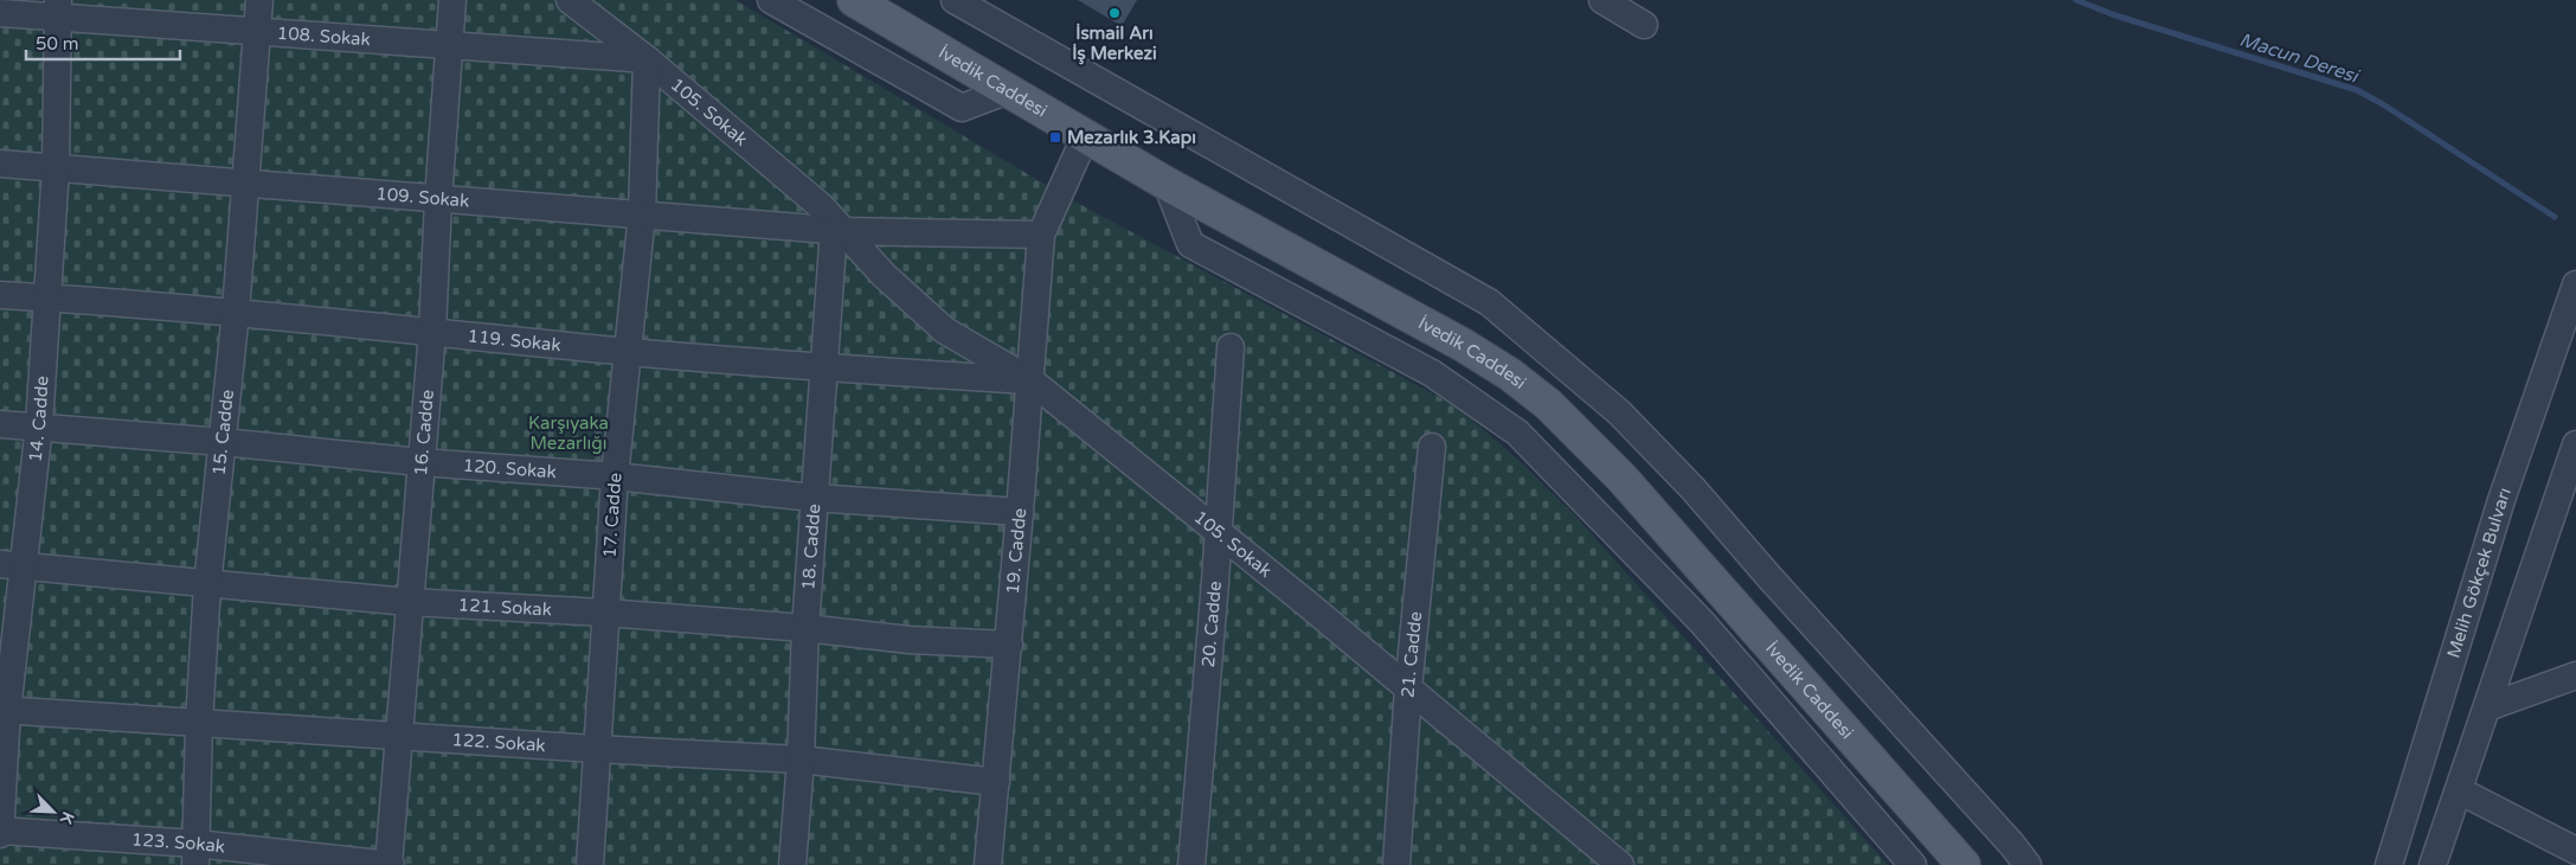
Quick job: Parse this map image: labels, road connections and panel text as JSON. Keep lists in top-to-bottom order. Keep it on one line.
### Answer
{"streets":{"main road":["İvedik Caddesi"],"street":["108. Sokak","105. Sokak","109. Sokak","119. Sokak","14. Cadde","15. Cadde","16. Cadde","120. Sokak","17. Cadde","18. Cadde","19. Cadde","Melih Gökçek Bulvarı","121. Sokak","20. Cadde","21. Cadde","122. Sokak","123. Sokak"]},"crossings":[["108. Sokak","105. Sokak"],["108. Sokak","14. Cadde"],["108. Sokak","15. Cadde"],["108. Sokak","16. Cadde"],["108. Sokak","17. Cadde"],["105. Sokak","109. Sokak"],["105. Sokak","119. Sokak"],["105. Sokak","17. Cadde"],["105. Sokak","18. Cadde"],["105. Sokak","19. Cadde"],["105. Sokak","20. Cadde"],["105. Sokak","21. Cadde"],["109. Sokak","14. Cadde"],["109. Sokak","15. Cadde"],["109. Sokak","16. Cadde"],["109. Sokak","17. Cadde"],["109. Sokak","18. Cadde"],["119. Sokak","14. Cadde"],["119. Sokak","15. Cadde"],["119. Sokak","16. Cadde"],["119. Sokak","17. Cadde"],["119. Sokak","18. Cadde"],["119. Sokak","19. Cadde"],["14. Cadde","120. Sokak"],["14. Cadde","121. Sokak"],["14. Cadde","122. Sokak"],["14. Cadde","123. Sokak"],["15. Cadde","120. Sokak"],["15. Cadde","121. Sokak"],["15. Cadde","122. Sokak"],["15. Cadde","123. Sokak"],["16. Cadde","120. Sokak"],["16. Cadde","121. Sokak"],["16. Cadde","122. Sokak"],["16. Cadde","123. Sokak"],["120. Sokak","17. Cadde"],["120. Sokak","18. Cadde"],["120. Sokak","19. Cadde"],["17. Cadde","121. Sokak"],["17. Cadde","122. Sokak"],["18. Cadde","121. Sokak"],["18. Cadde","122. Sokak"],["19. Cadde","121. Sokak"],["19. Cadde","122. Sokak"]],"water":["Macun Deresi"],"parks":["Karşıyaka Mezarlığı"],"places":{"other":["İsmail Arı İş Merkezi"],"transit":["Mezarlık 3.Kapı"]},"scale_bar":"50 m","north":"bottom right"}
